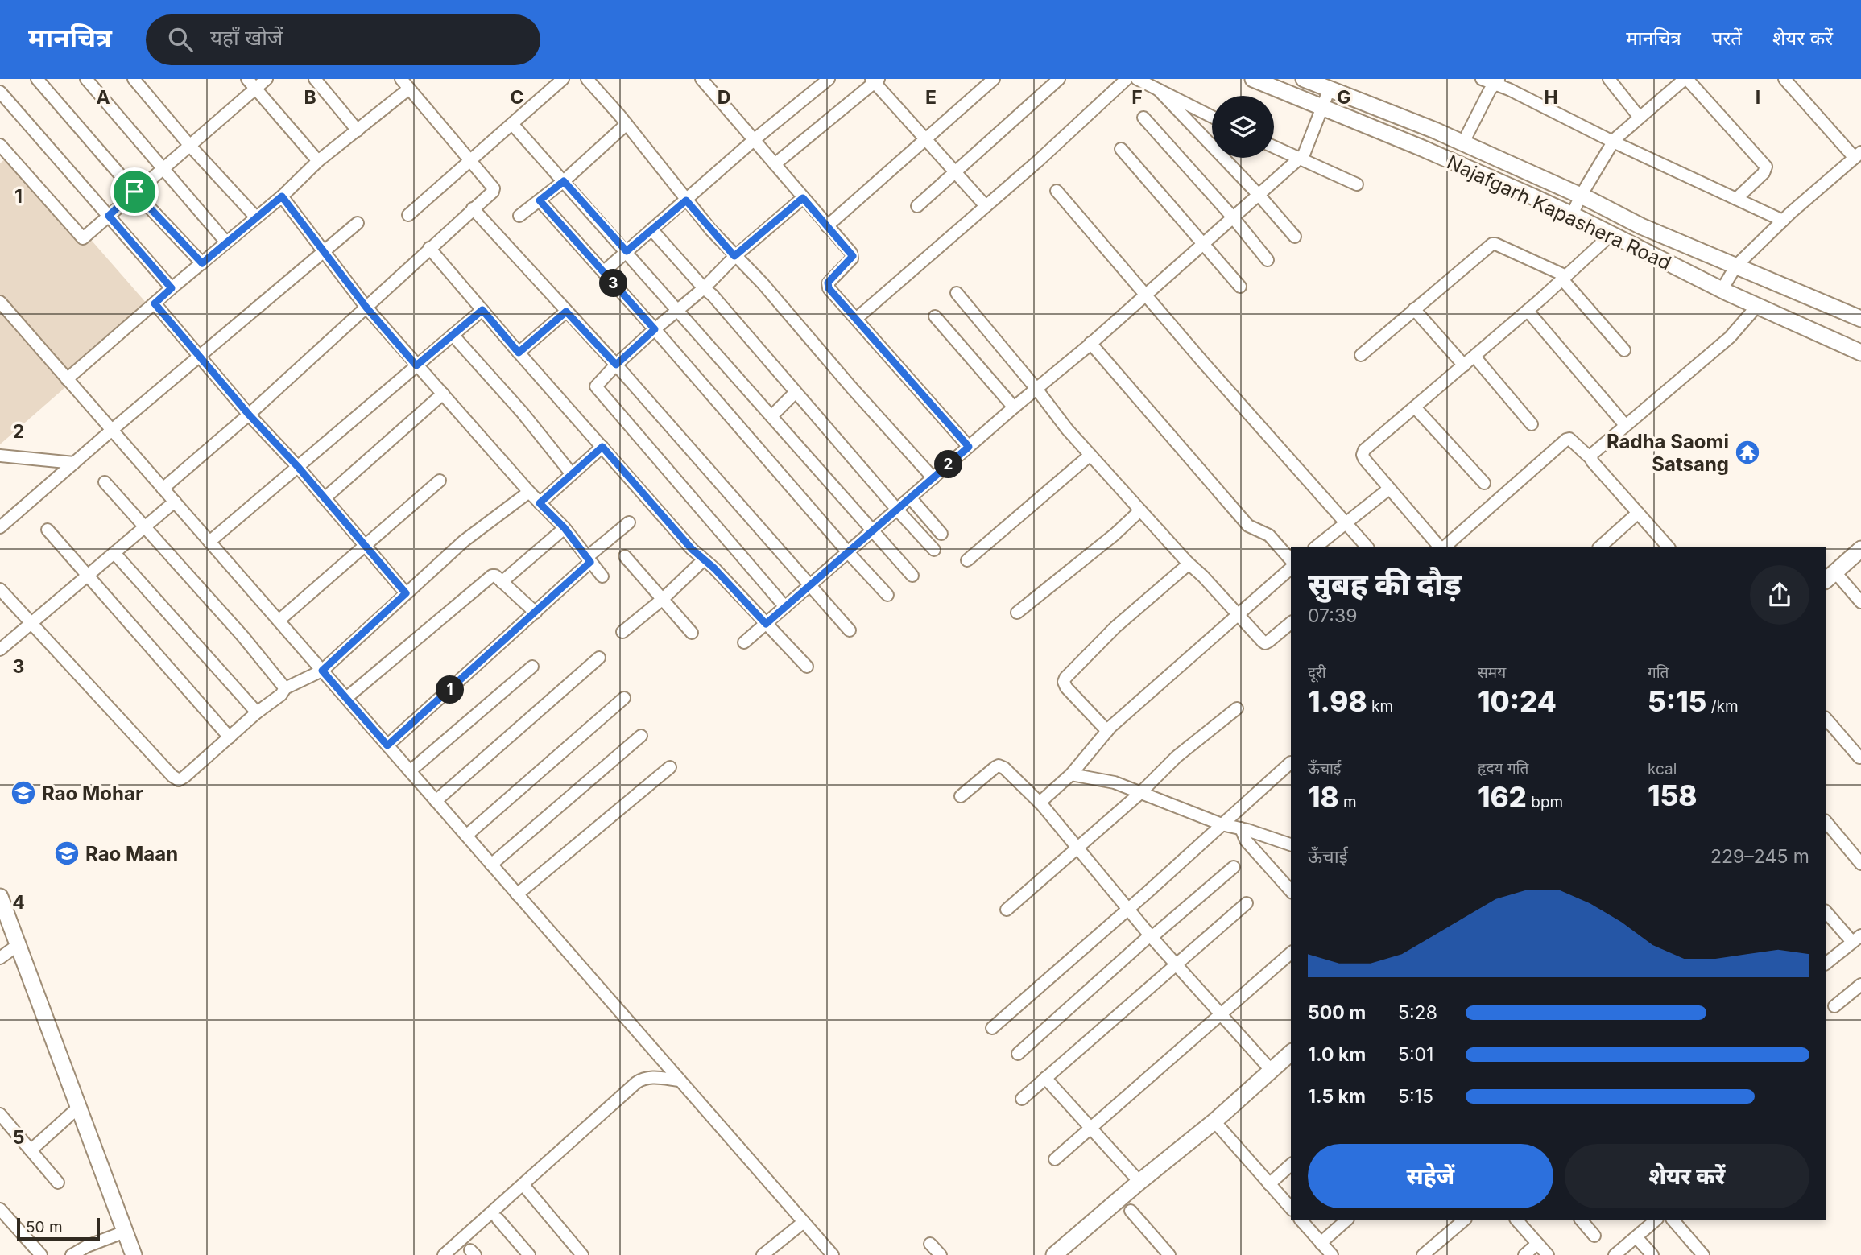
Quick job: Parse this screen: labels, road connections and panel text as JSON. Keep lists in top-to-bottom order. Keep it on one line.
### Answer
{"streets":{"main road":["Najafgarh Kapashera Road"]},"places":{"temple":["Radha Saomi Satsang"],"school or university":["Rao Mohar","Rao Maan"]},"scale_bar":"50 m","page":{"header":"मानचित्र","search":"यहाँ खोजें","nav":["मानचित्र","परतें","शेयर करें"],"pins":["3","2","1"],"heading":["सुबह की दौड़","07:39"],"stats":[["दूरी","1.98 km"],["समय","10:24"],["गति","5:15 /km"],["ऊँचाई","18 m"],["हृदय गति","162 bpm"],["kcal","158"]],"chart":["ऊँचाई","229–245 m"],"list":[{"name":"500 m","note":"5:28"},{"name":"1.0 km","note":"5:01"},{"name":"1.5 km","note":"5:15"}],"buttons":["सहेजें","शेयर करें"],"scale":"50 m"},"grid":{"columns":["A","B","C","D","E","F","G","H","I"],"rows":["1","2","3","4","5"]}}
